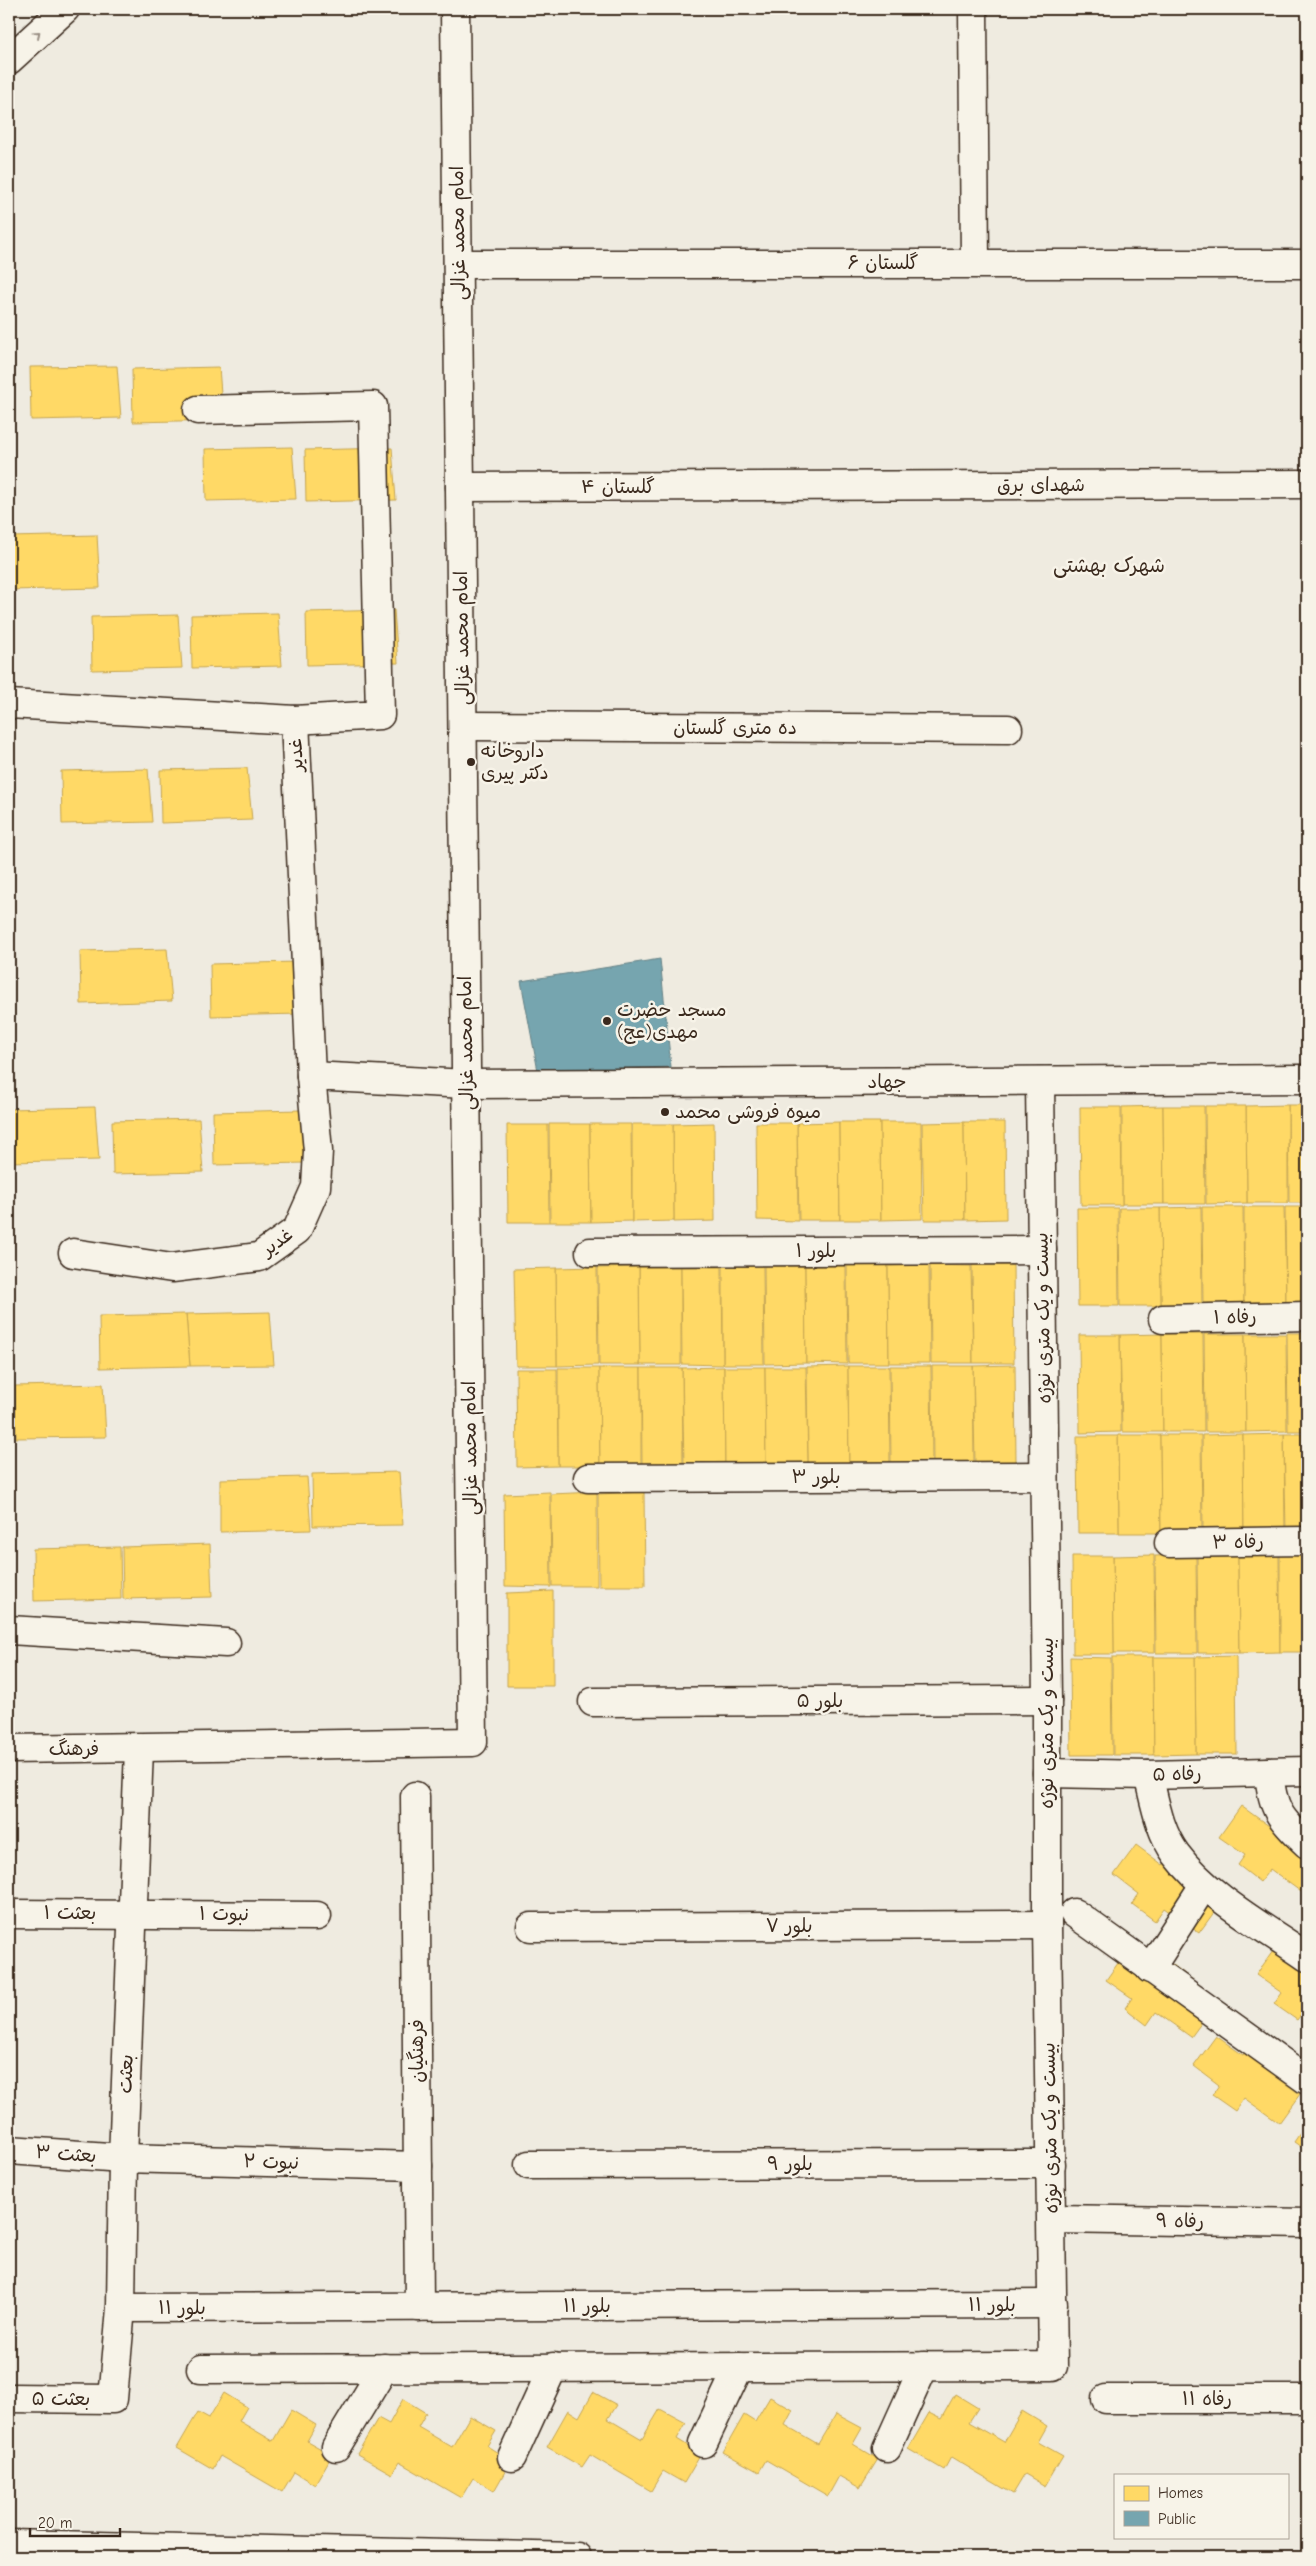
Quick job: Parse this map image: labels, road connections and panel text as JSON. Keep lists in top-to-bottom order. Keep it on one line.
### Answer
{"streets":{"street":["امام محمد غزالی","گلستان ۶","شهدای برق","گلستان ۴","ده متری گلستان","غدیر","جهاد","بلور ۱","رفاه ۱","بیست و یک متری نوژه","بلور ۳","رفاه ۳","بلور ۵","فرهنگ","رفاه ۵","بعثت ۱","نبوت ۱","بلور ۷","فرهنگیان","بعثت","بعثت ۳","نبوت ۲","بلور ۹","رفاه ۹","بلور ۱۱","بعثت ۵","رفاه ۱۱"]},"crossings":[["امام محمد غزالی","گلستان ۶"],["امام محمد غزالی","گلستان ۴"],["امام محمد غزالی","ده متری گلستان"],["امام محمد غزالی","جهاد"],["امام محمد غزالی","فرهنگ"],["امام محمد غزالی","بعثت"],["شهدای برق","گلستان ۴"],["جهاد","بیست و یک متری نوژه"],["بلور ۱","بیست و یک متری نوژه"],["بیست و یک متری نوژه","بلور ۳"],["بیست و یک متری نوژه","بلور ۵"],["بیست و یک متری نوژه","رفاه ۵"],["بیست و یک متری نوژه","بلور ۷"],["بیست و یک متری نوژه","بلور ۹"],["بیست و یک متری نوژه","رفاه ۹"],["بیست و یک متری نوژه","بلور ۱۱"],["فرهنگ","بعثت"],["بعثت ۱","نبوت ۱"],["بعثت ۱","بعثت"],["نبوت ۱","بعثت"],["فرهنگیان","نبوت ۲"],["فرهنگیان","بلور ۱۱"],["بعثت","بعثت ۳"],["بعثت","نبوت ۲"],["بعثت","بلور ۱۱"],["بعثت","بعثت ۵"],["بعثت ۳","نبوت ۲"]],"districts":["شهرک بهشتی"],"places":["داروخانه دکتر پیری","مسجد حضرت مهدی(عج)","میوه فروشی محمد"],"legend":["Homes","Public"],"scale_bar":"20 m"}
